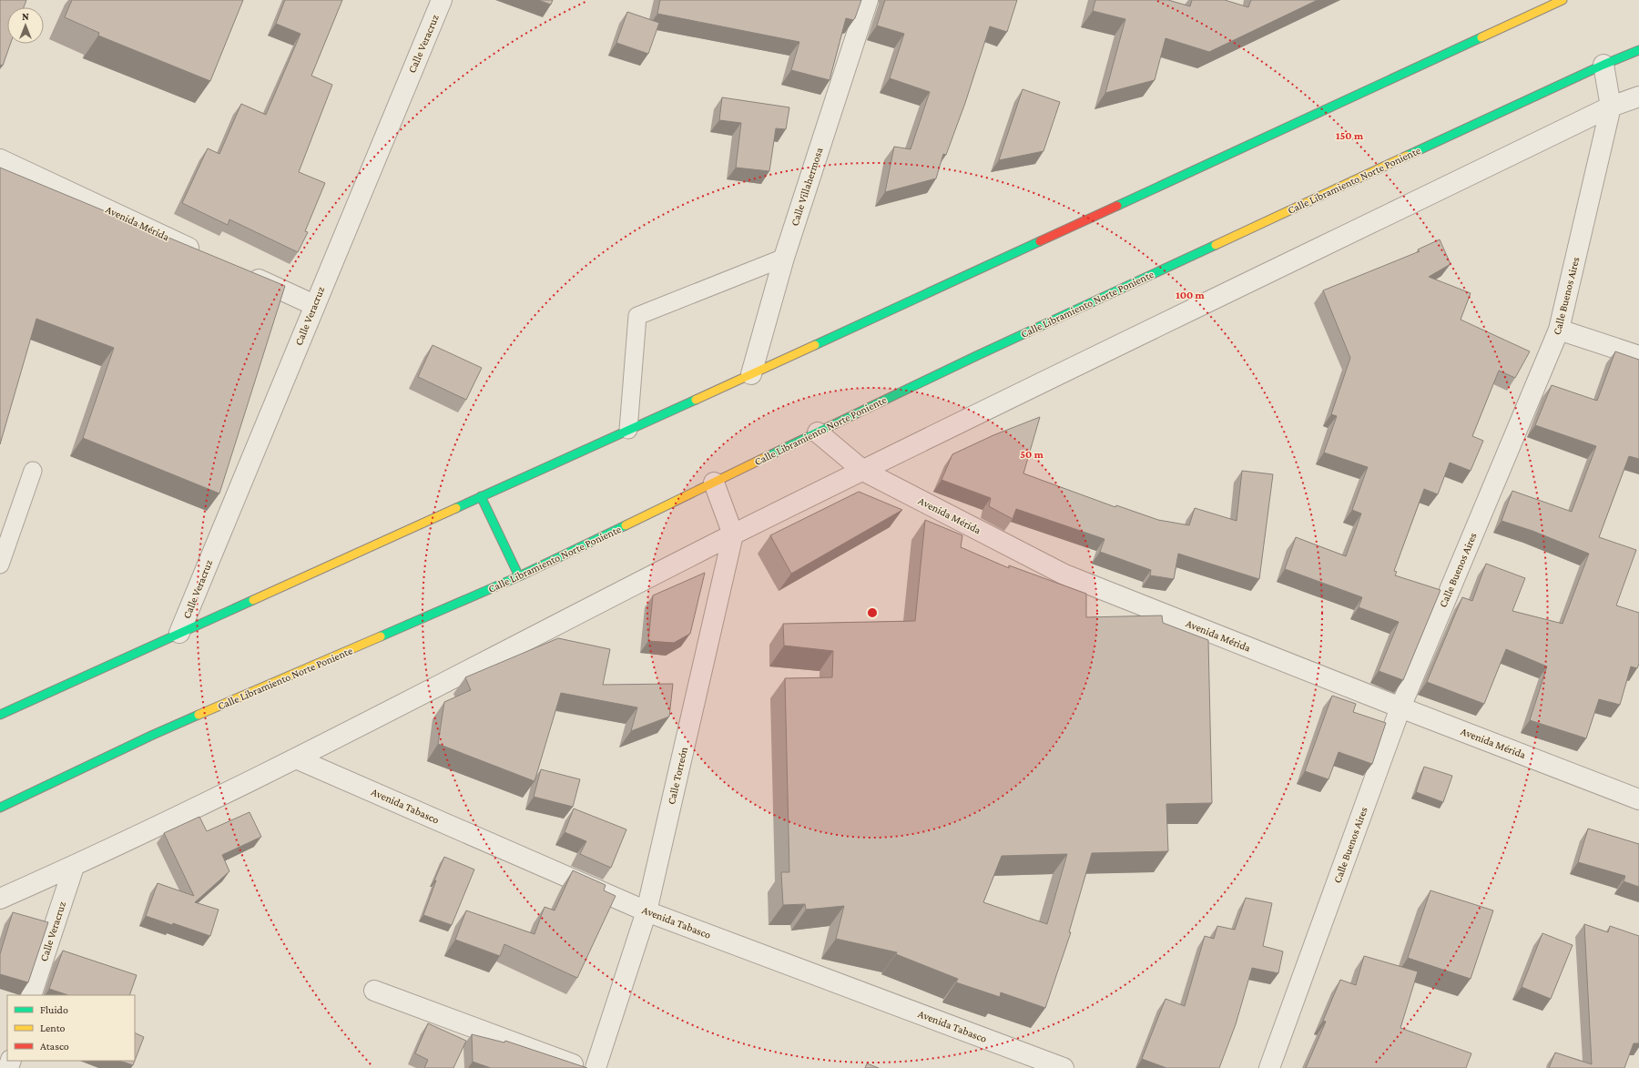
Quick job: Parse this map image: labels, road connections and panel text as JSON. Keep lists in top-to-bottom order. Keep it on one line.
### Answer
{"streets":{"highway":["Calle Libramiento Norte Poniente"],"street":["Calle Veracruz","Calle Villahermosa","Avenida Mérida","Calle Buenos Aires","Calle Torreón","Avenida Tabasco"]},"crossings":[["Calle Libramiento Norte Poniente","Avenida Mérida"],["Calle Libramiento Norte Poniente","Calle Buenos Aires"],["Avenida Mérida","Calle Buenos Aires"],["Calle Torreón","Avenida Tabasco"]],"legend":["Fluido","Lento","Atasco"],"north":"top","rings":["150 m","100 m","50 m"]}
